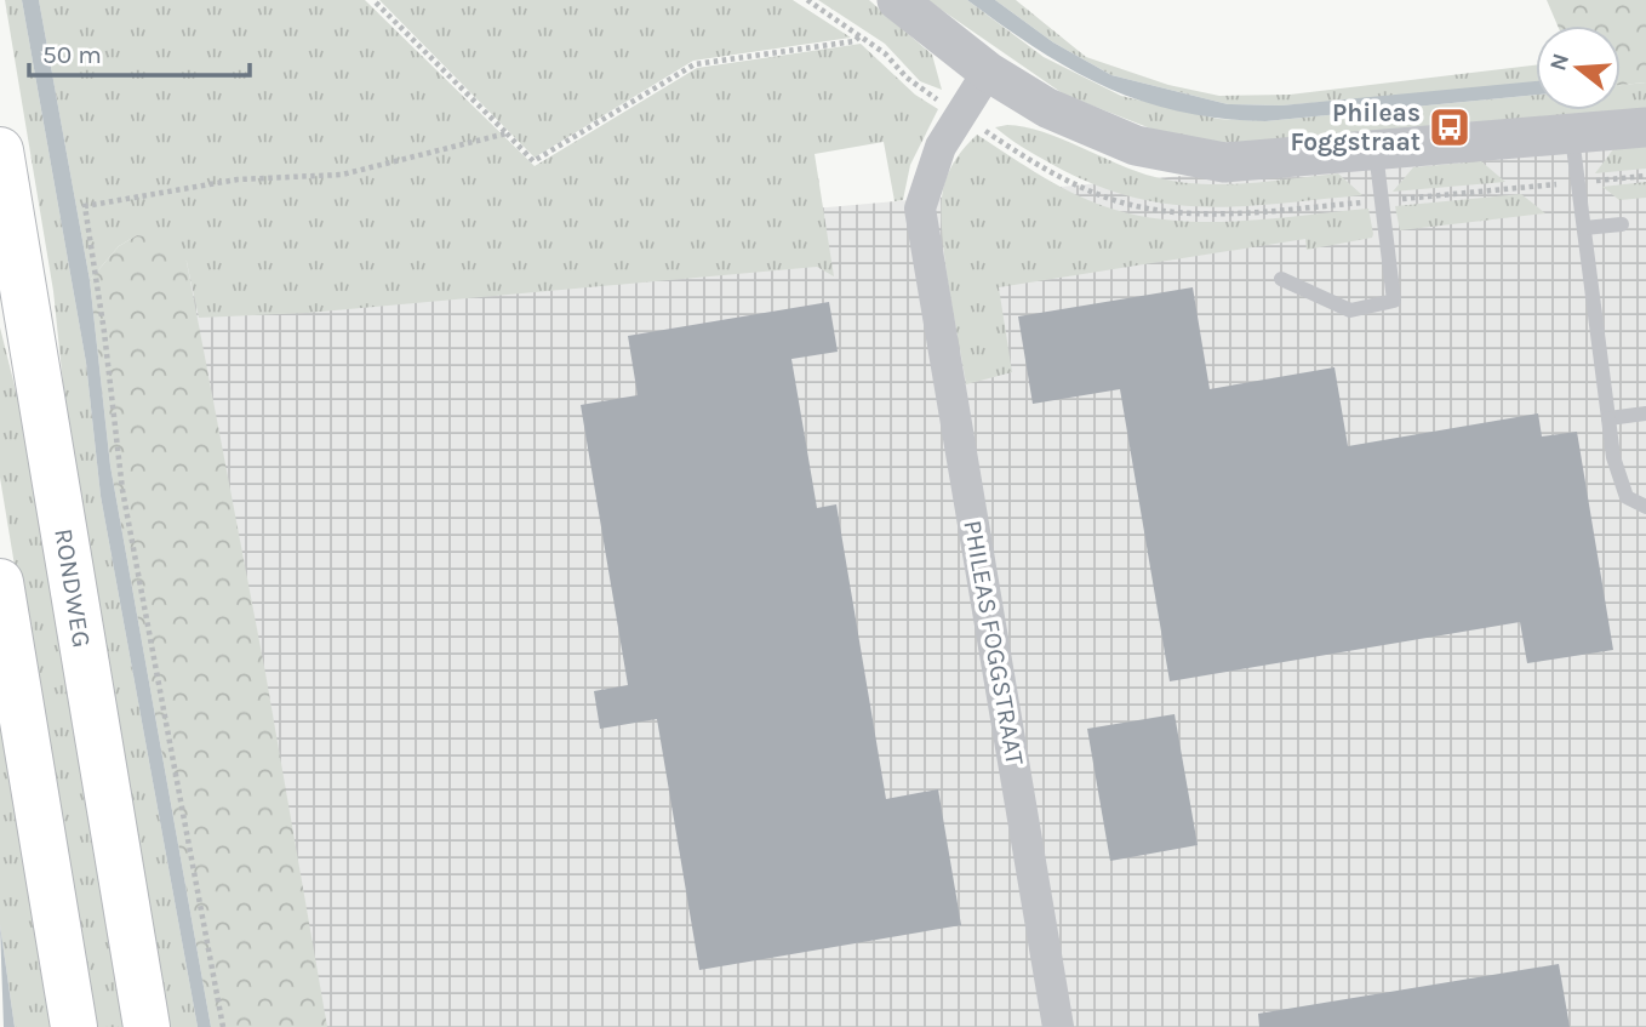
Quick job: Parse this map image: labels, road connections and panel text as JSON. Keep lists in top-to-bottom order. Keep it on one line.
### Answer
{"streets":{"main road":["RONDWEG"],"street":["PHILEAS FOGGSTRAAT"]},"places":{"bus stop":["Phileas Foggstraat"]},"scale_bar":"50 m","north":"left"}
